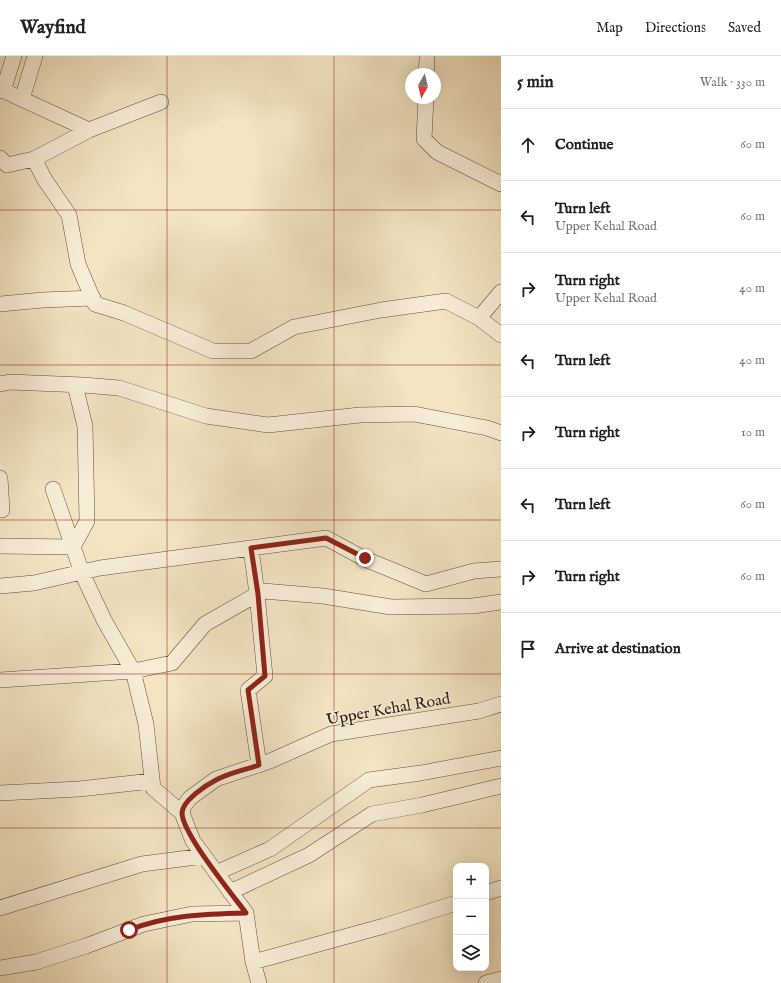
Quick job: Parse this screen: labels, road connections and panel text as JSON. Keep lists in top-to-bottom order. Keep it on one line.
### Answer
{"streets":{"street":["Upper Kehal Road"]},"north":"bottom","page":{"header":"Wayfind","nav":["Map","Directions","Saved"],"heading":["5 min","Walk · 330 m"],"list":[["Continue","60 m"],["Turn left","Upper Kehal Road","60 m"],["Turn right","Upper Kehal Road","40 m"],["Turn left","40 m"],["Turn right","10 m"],["Turn left","60 m"],["Turn right","60 m"],"Arrive at destination"],"map_buttons":["+","−"]}}
